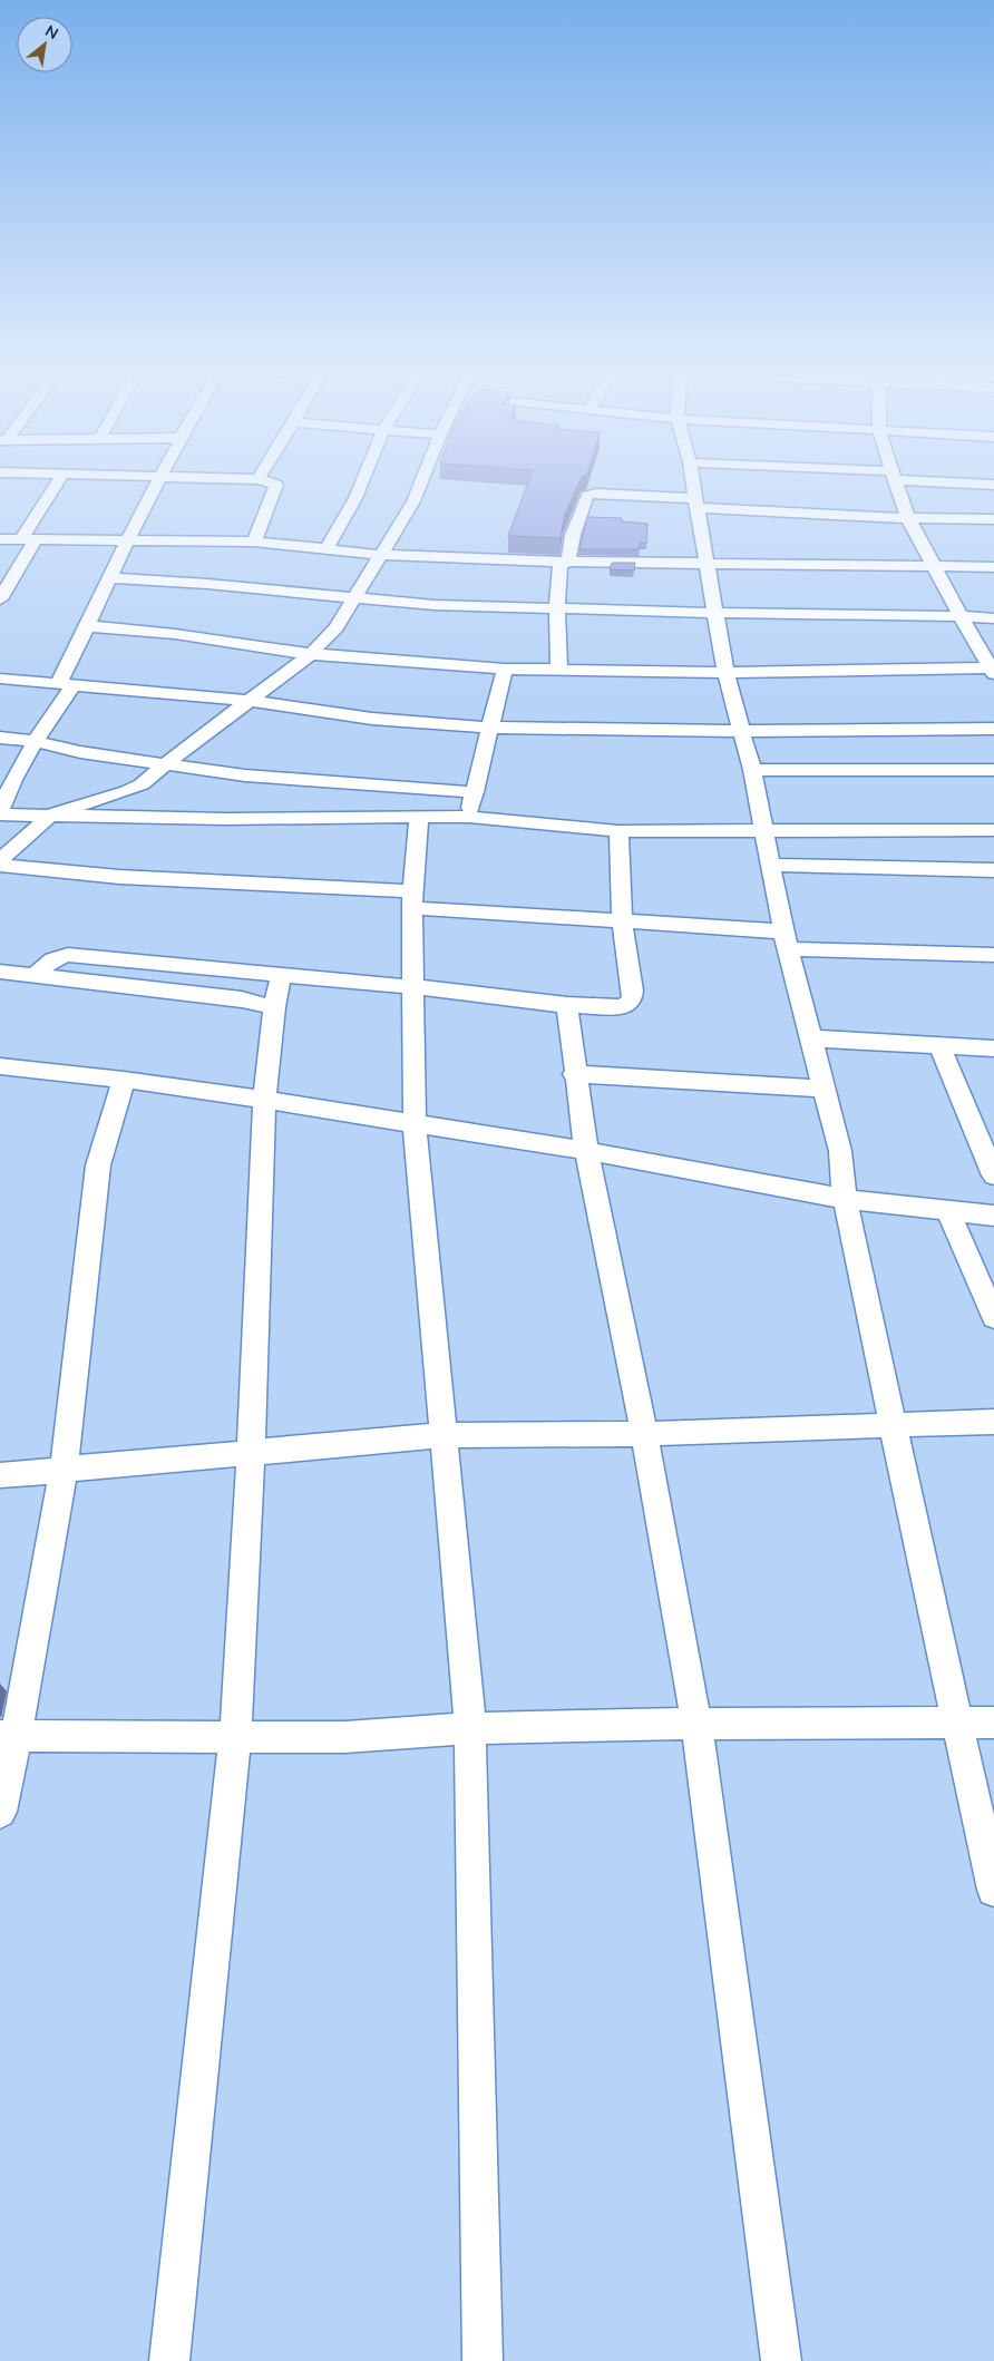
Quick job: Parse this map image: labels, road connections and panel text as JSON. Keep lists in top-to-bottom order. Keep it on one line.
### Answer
{"north":"top right"}
